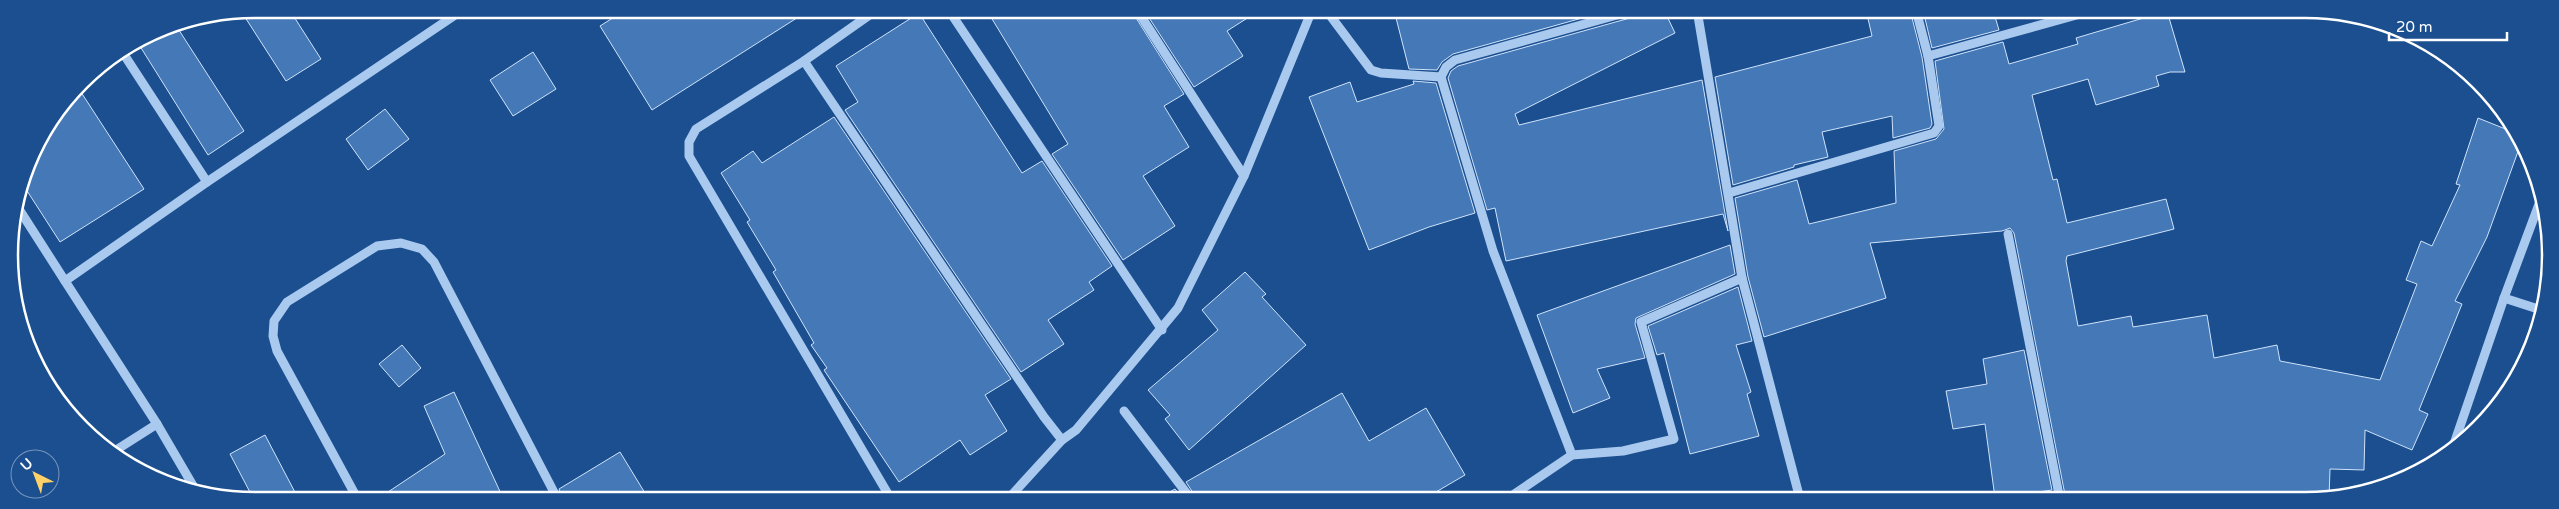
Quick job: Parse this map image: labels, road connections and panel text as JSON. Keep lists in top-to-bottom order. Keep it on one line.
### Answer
{"scale_bar":"20 m","north":"top left"}
